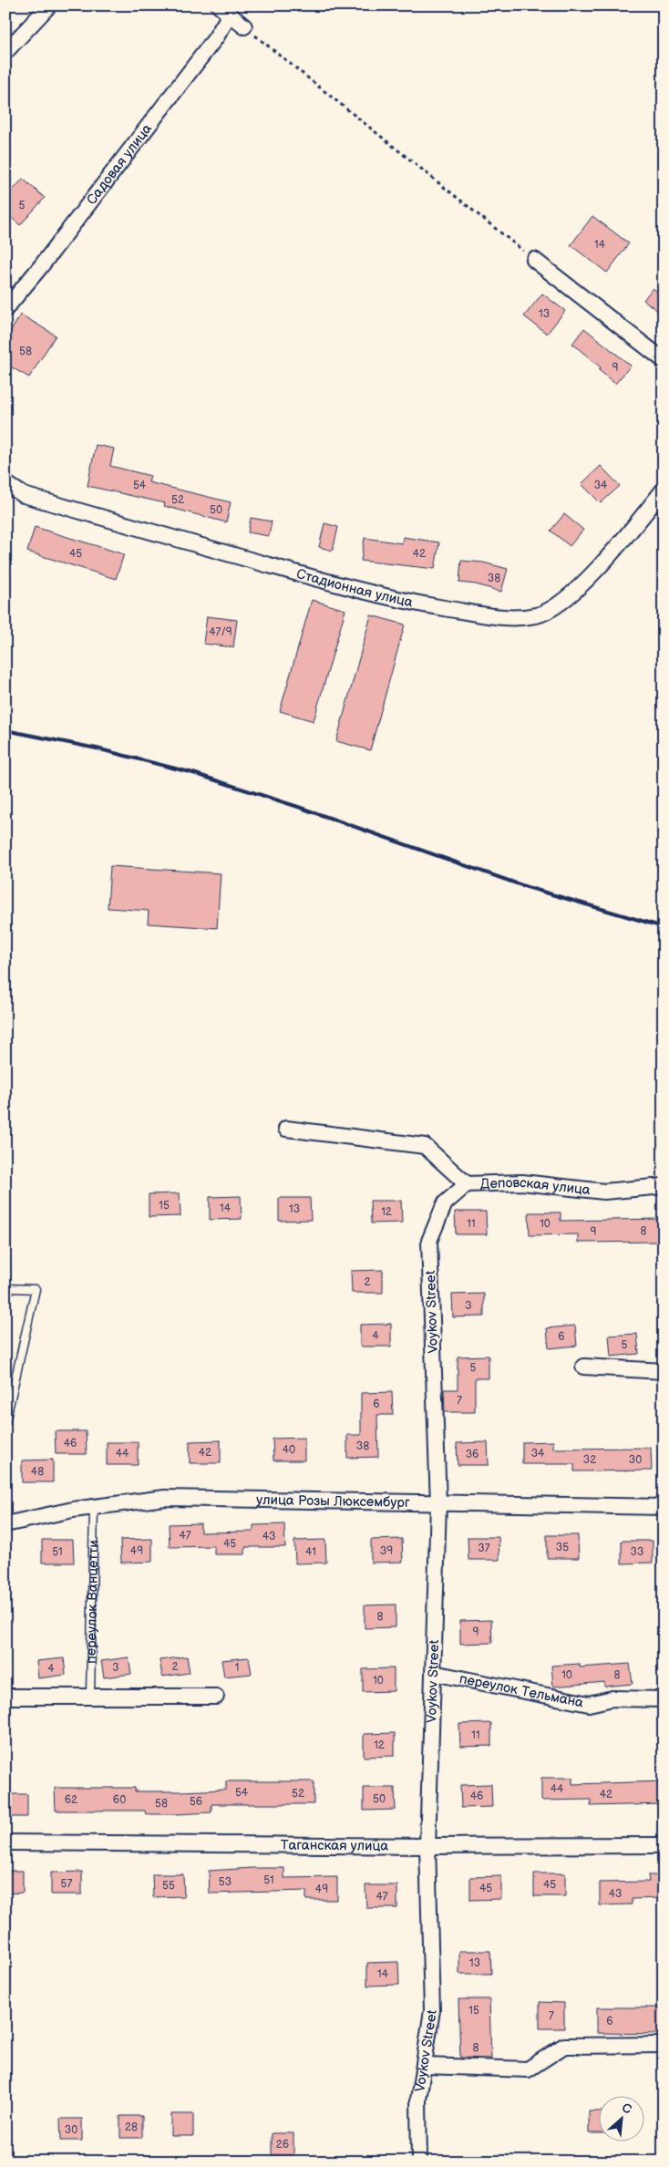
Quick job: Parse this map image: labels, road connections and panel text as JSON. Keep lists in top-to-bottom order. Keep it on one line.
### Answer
{"streets":{"street":["Садовая улица","Стадионная улица","Деповская улица","Voykov Street","улица Розы Люксембург","переулок Тельмана","Таганская улица"],"lane":["переулок Ванцетти"]},"crossings":[["Деповская улица","Voykov Street"],["Voykov Street","улица Розы Люксембург"],["Voykov Street","переулок Тельмана"],["Voykov Street","Таганская улица"],["улица Розы Люксембург","переулок Ванцетти"]],"house_numbers":["5","14","13","58","9","54","34","52","50","45","42","38","47/9","15","14","13","12","11","10","8","9","2","3","4","6","5","5","7","6","46","38","40","42","44","34","36","32","30","48","47","43","45","35","37","49","39","51","41","33","8","9","2","3","1","4","10","8","10","11","12","44","54","52","42","46","50","62","60","56","58","51","53","57","45","55","45","49","43","47","13","14","15","7","6","8","28","30","26"],"north":"top right"}
